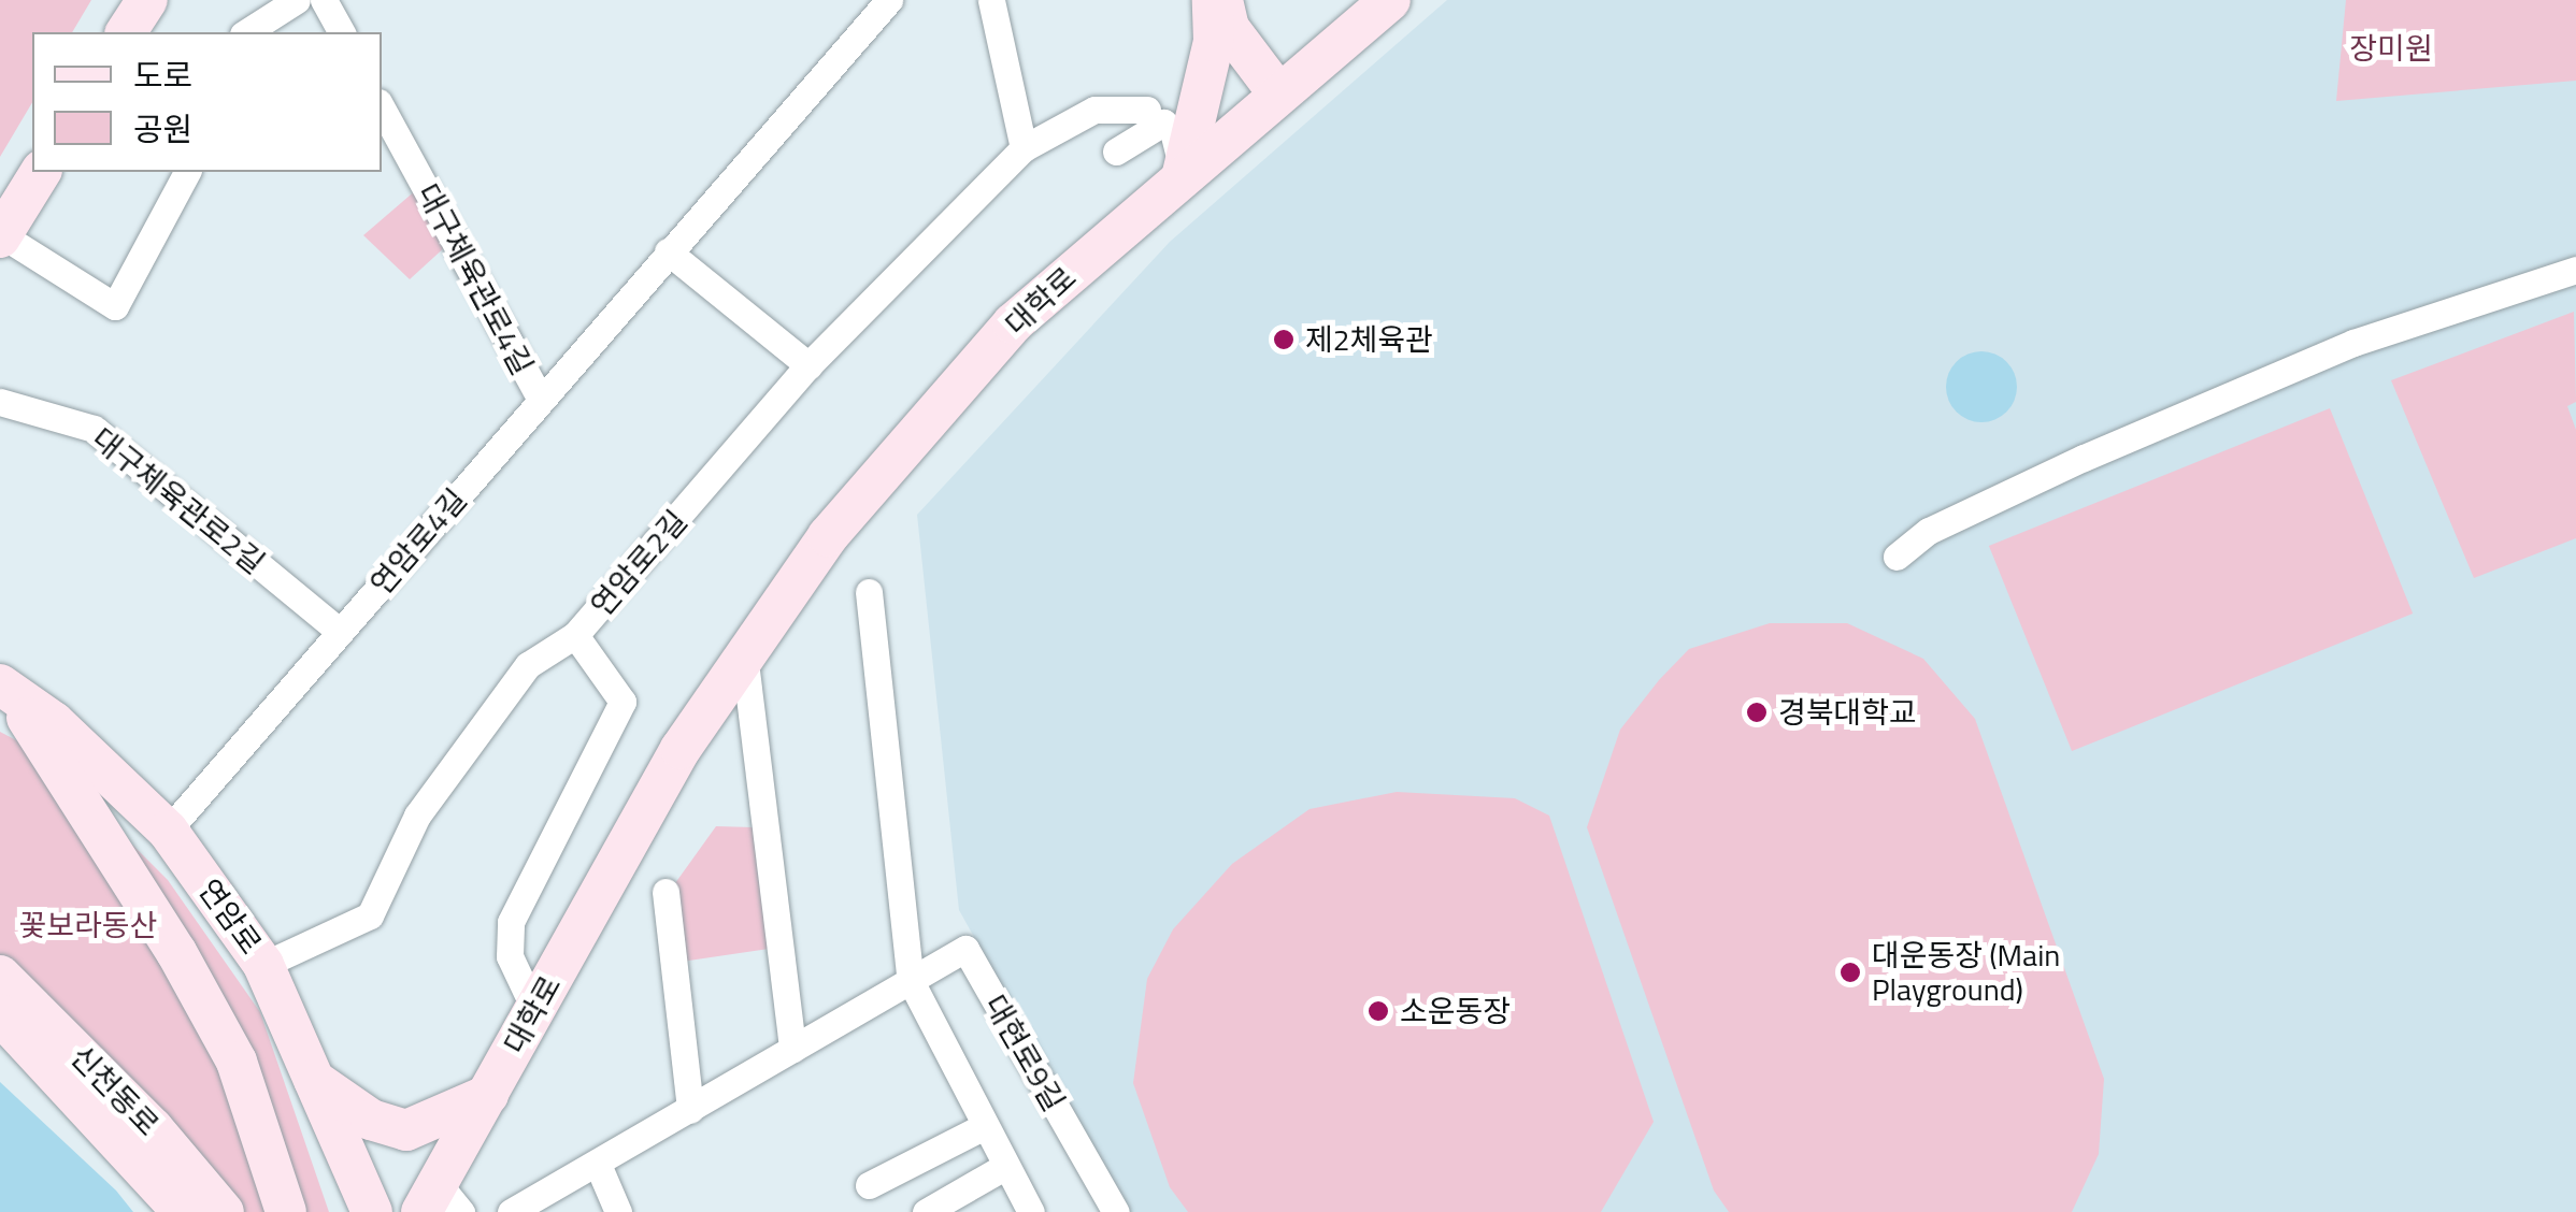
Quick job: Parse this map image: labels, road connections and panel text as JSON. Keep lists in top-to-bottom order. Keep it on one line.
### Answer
{"streets":{"main road":["대학로","연암로","신천동로"],"street":["대구체육관로4길","대구체육관로2길","연암로4길","연암로2길","대현로9길"]},"crossings":[["대구체육관로4길","연암로4길"],["대구체육관로2길","연암로4길"],["연암로4길","연암로"],["연암로2길","연암로"]],"parks":["장미원","꽃보라동산"],"places":["제2체육관","경북대학교","대운동장 (Main Playground)","소운동장"],"legend":["도로","공원"]}
